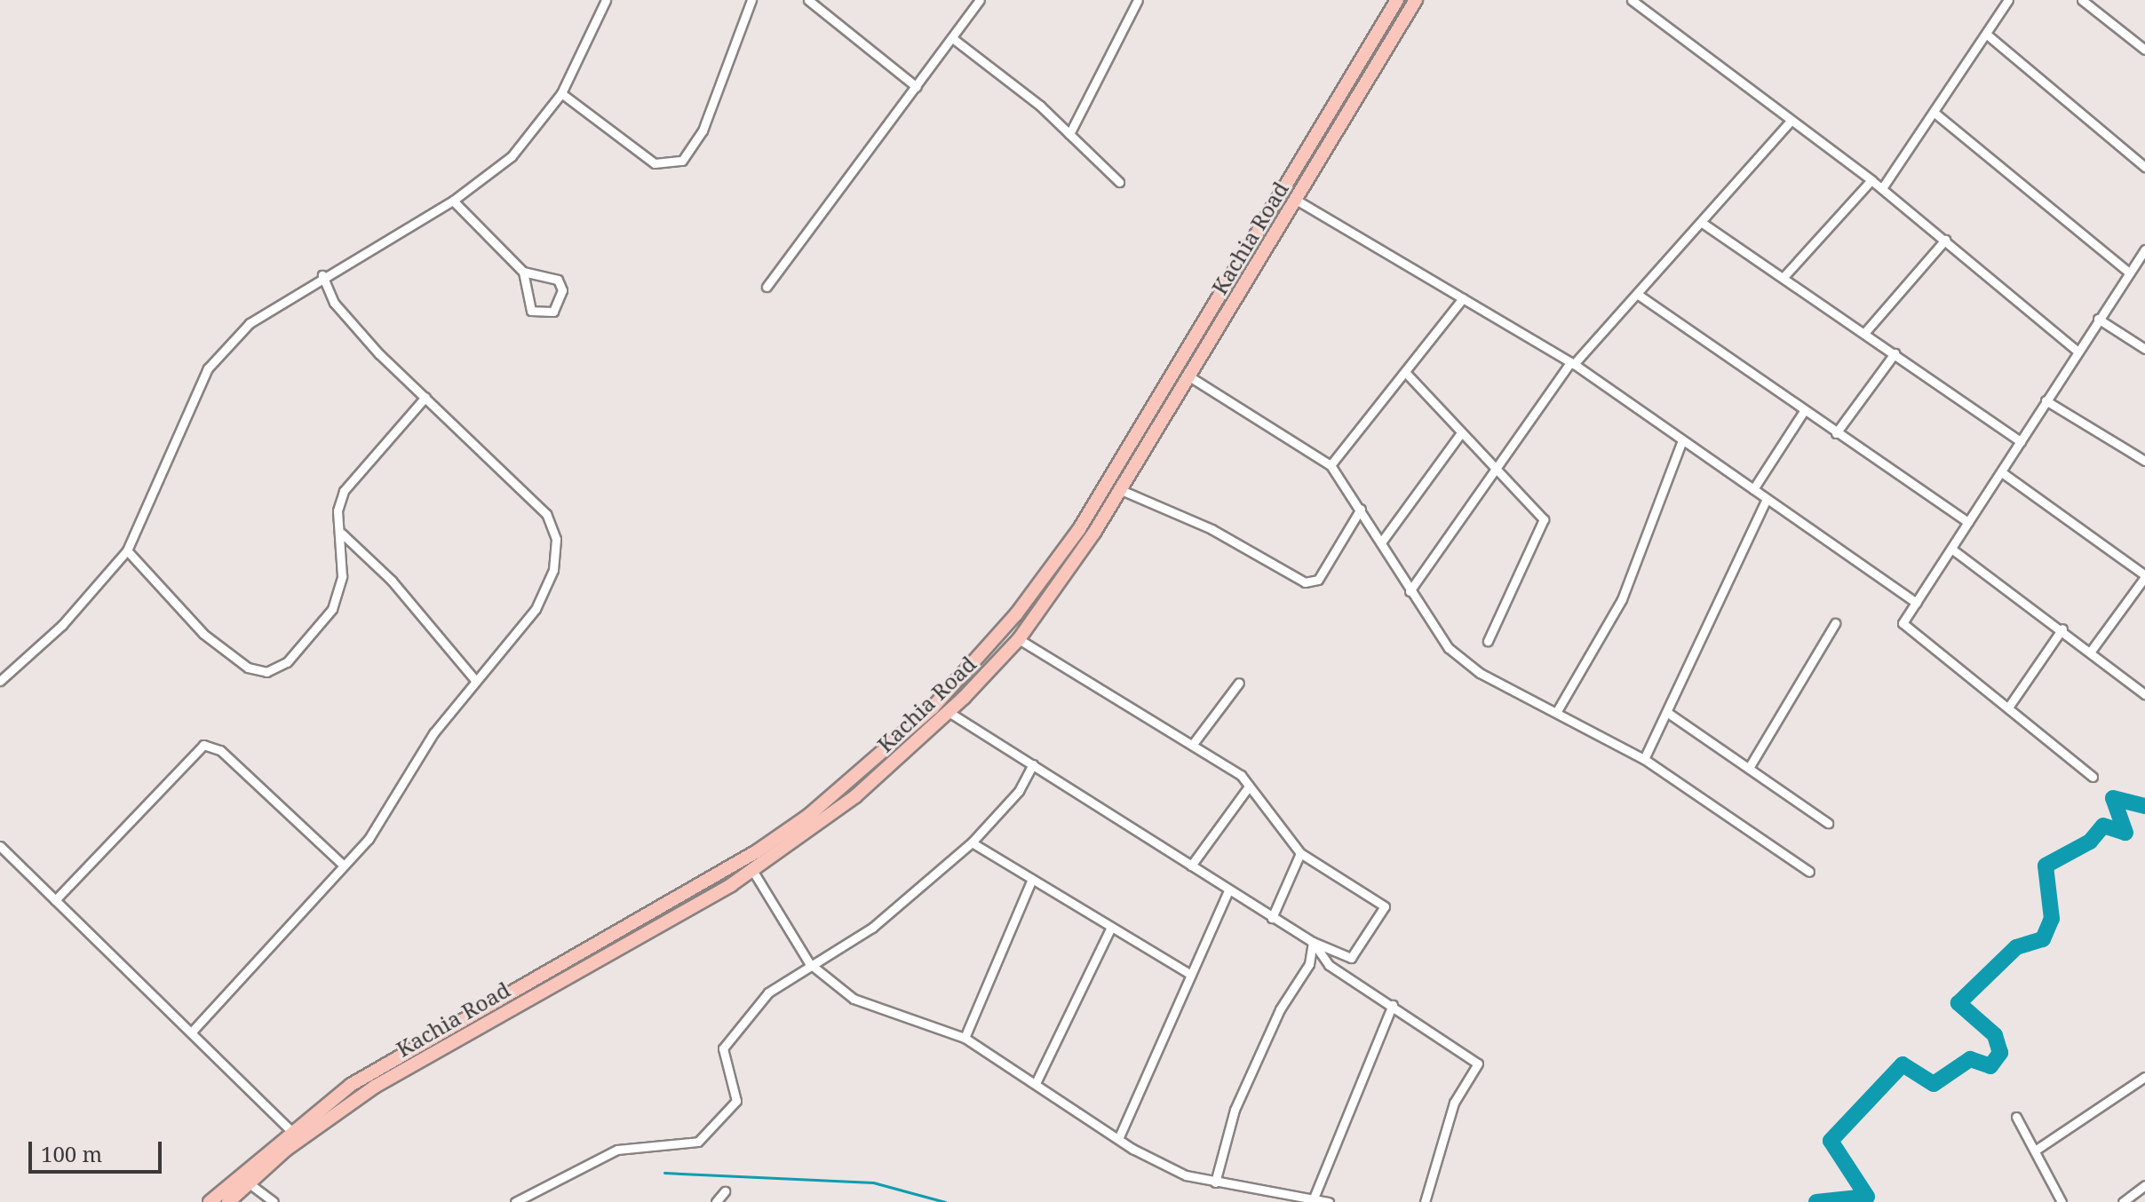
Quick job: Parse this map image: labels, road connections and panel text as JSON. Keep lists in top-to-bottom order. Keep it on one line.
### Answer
{"streets":{"highway":["Kachia Road"]},"scale_bar":"100 m"}
